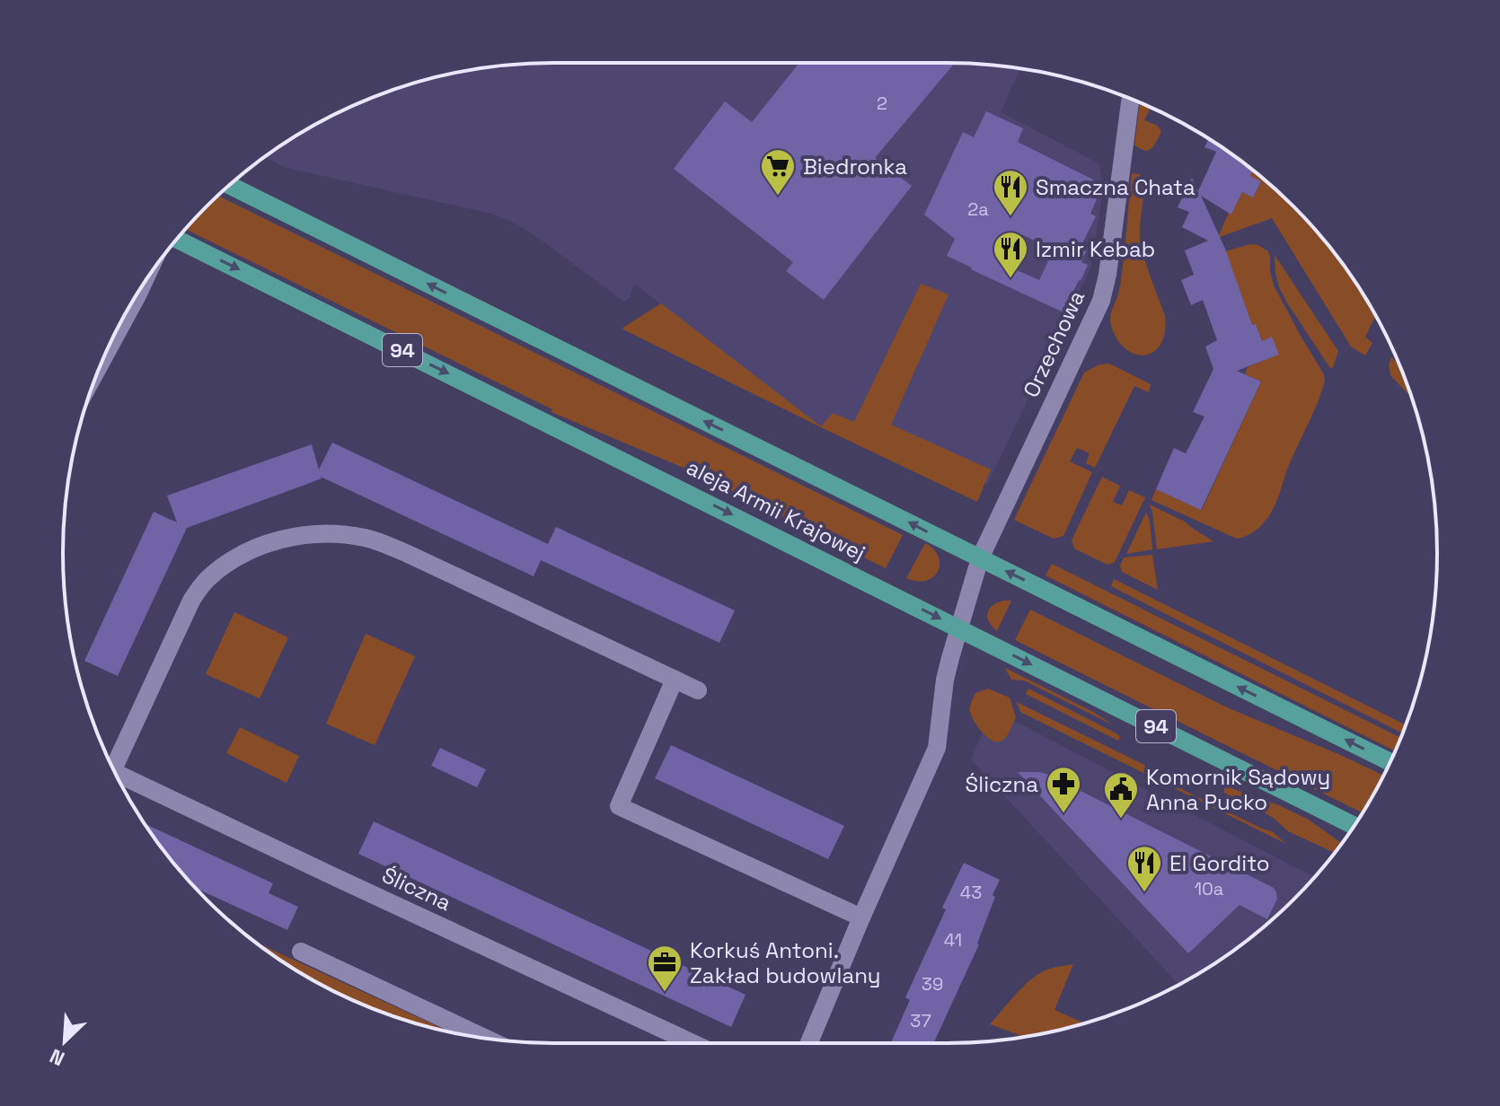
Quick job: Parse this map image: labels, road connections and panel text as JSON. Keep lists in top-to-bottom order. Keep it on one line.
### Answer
{"streets":{"main road":["94","aleja Armii Krajowej"],"street":["Orzechowa","Śliczna"]},"crossings":[["Orzechowa","aleja Armii Krajowej"]],"places":{"supermarket":["Biedronka"],"restaurant":["Smaczna Chata","Izmir Kebab","El Gordito"],"pharmacy":["Śliczna"],"public building":["Komornik Sądowy Anna Pucko"],"office":["Korkuś Antoni. Zakład budowlany"]},"house_numbers":["2","2a","10a","43","41","39","37"],"north":"bottom left"}
